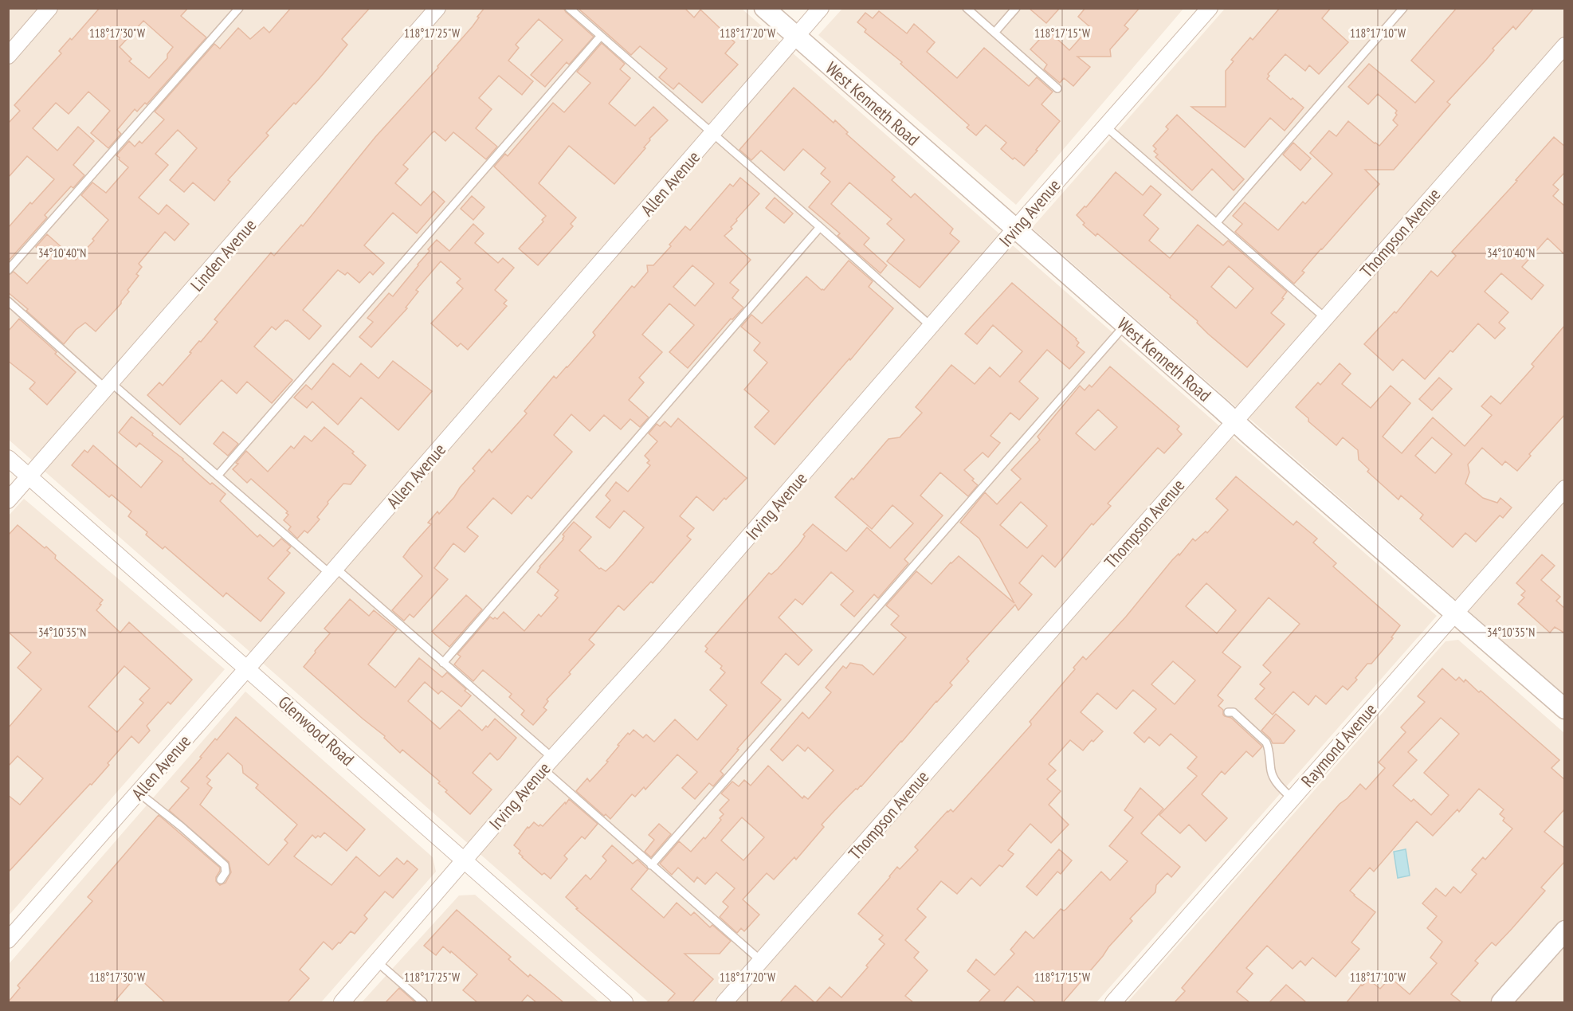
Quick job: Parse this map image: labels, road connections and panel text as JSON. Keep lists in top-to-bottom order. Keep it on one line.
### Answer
{"streets":{"street":["West Kenneth Road","Allen Avenue","Irving Avenue","Thompson Avenue","Linden Avenue","Glenwood Road","Raymond Avenue"]},"crossings":[["West Kenneth Road","Allen Avenue"],["West Kenneth Road","Irving Avenue"],["West Kenneth Road","Thompson Avenue"],["West Kenneth Road","Raymond Avenue"],["Allen Avenue","Glenwood Road"],["Irving Avenue","Glenwood Road"],["Linden Avenue","Glenwood Road"]],"coordinates":["118°17'30\"W","118°17'25\"W","118°17'20\"W","118°17'15\"W","118°17'10\"W","34°10'40\"N","34°10'35\"N"]}
